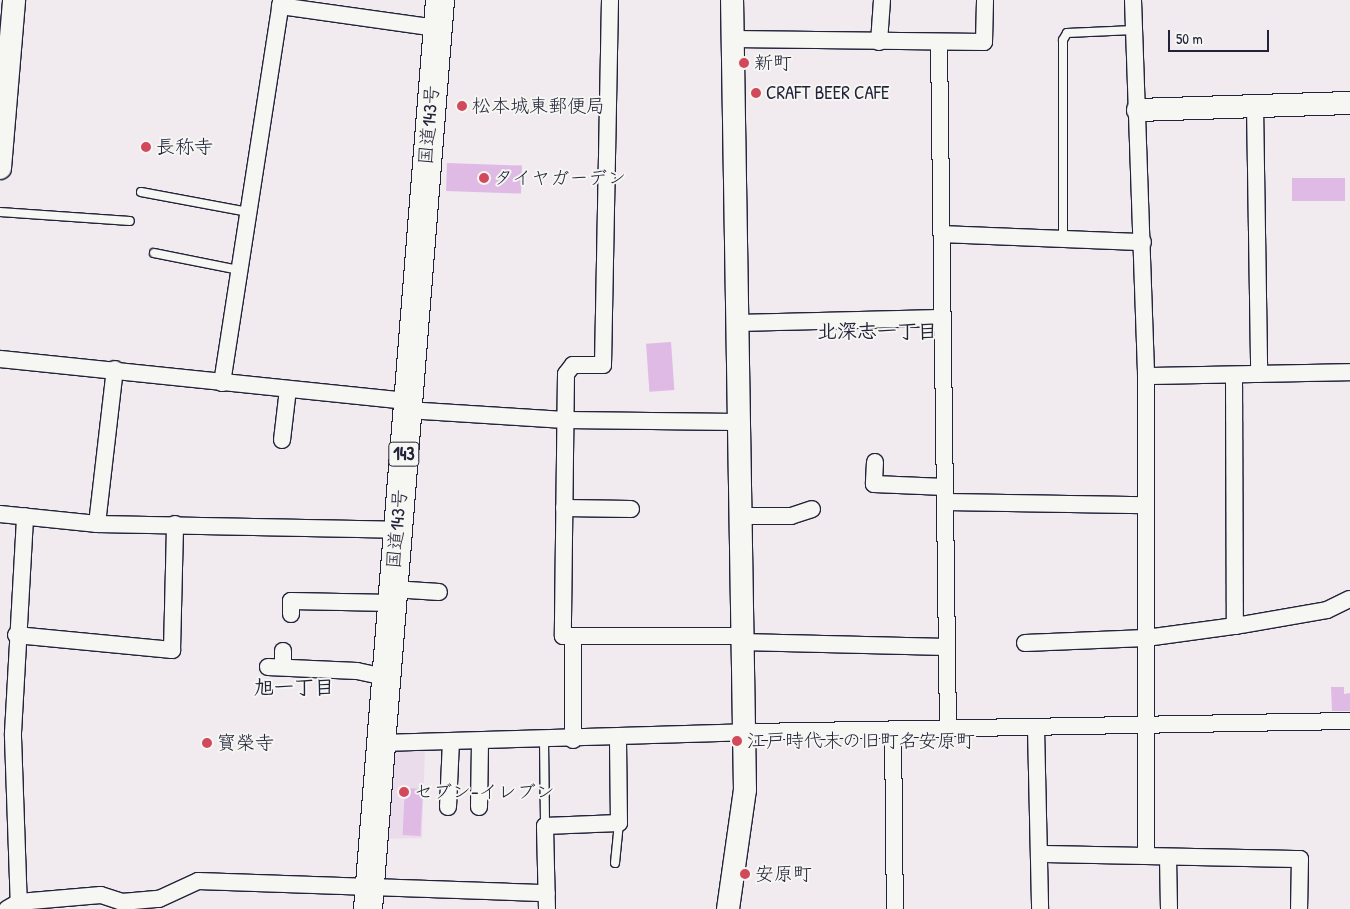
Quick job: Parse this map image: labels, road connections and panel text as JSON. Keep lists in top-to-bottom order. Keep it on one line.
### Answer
{"streets":{"highway":["国道143号","143"]},"districts":["北深志一丁目","旭一丁目"],"places":["新町","CRAFT BEER CAFE","松本城東郵便局","長称寺","タイヤガーデン","江戸時代末の旧町名安原町","寳榮寺","セブン-イレブン","安原町"],"scale_bar":"50 m"}
